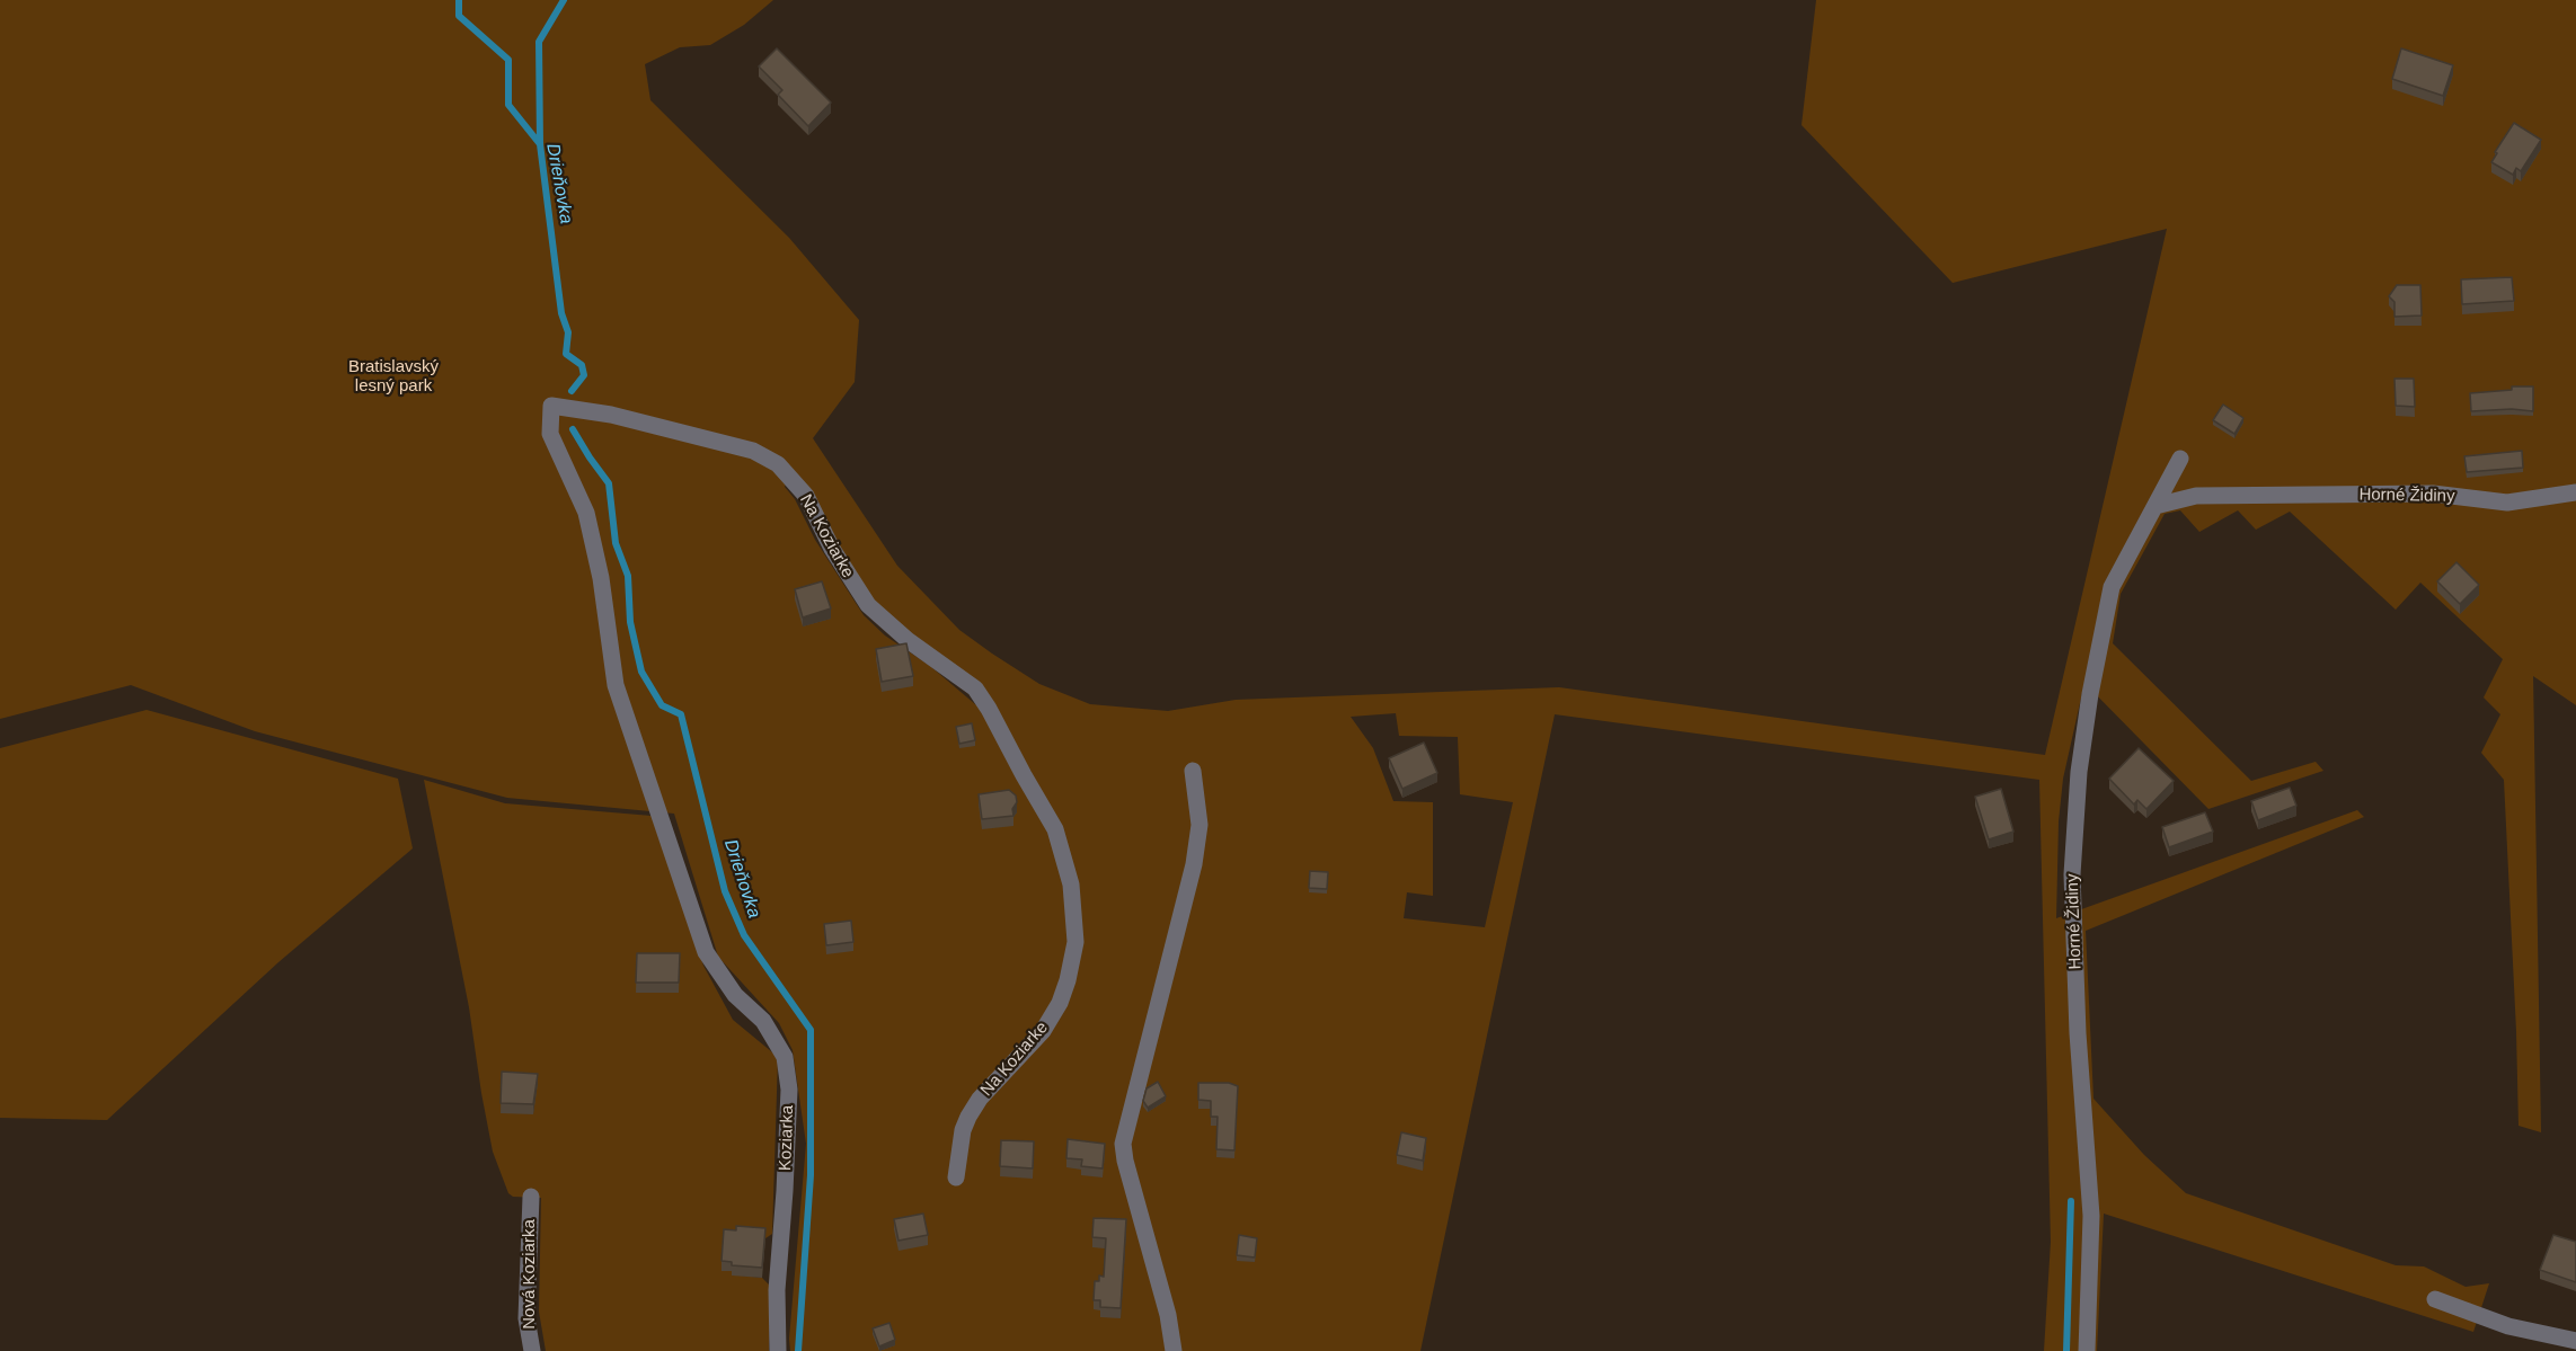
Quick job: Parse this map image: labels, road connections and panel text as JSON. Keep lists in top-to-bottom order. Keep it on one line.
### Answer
{"streets":{"street":["Horné Židiny","Na Koziarke","Koziarka","Nová Koziarka"]},"crossings":[["Na Koziarke","Koziarka"]],"water":["Drieňovka"],"parks":["Bratislavský lesný park"]}
